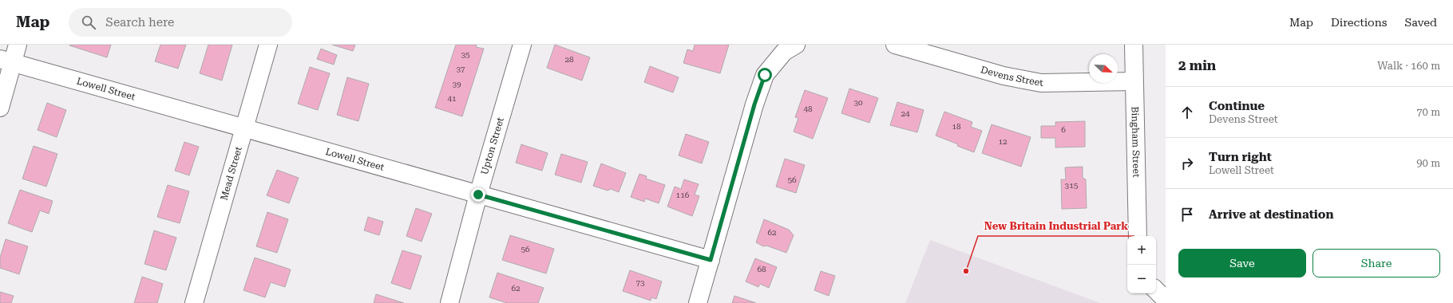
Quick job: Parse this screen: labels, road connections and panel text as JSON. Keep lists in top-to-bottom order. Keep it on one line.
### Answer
{"streets":{"street":["Devens Street","Lowell Street","Bingham Street","Upton Street","Mead Street"]},"crossings":[["Devens Street","Bingham Street"],["Lowell Street","Upton Street"],["Lowell Street","Mead Street"]],"places":["New Britain Industrial Park"],"house_numbers":["35","28","37","39","41","30","48","24","18","6","12","56","315","116","62","56","68","73","62"],"north":"bottom right","page":{"header":"Map","search":"Search here","nav":["Map","Directions","Saved"],"heading":["2 min","Walk · 160 m"],"list":[["Continue","Devens Street","70 m"],["Turn right","Lowell Street","90 m"],"Arrive at destination"],"map_buttons":["+","−"],"buttons":["Save","Share"]}}
